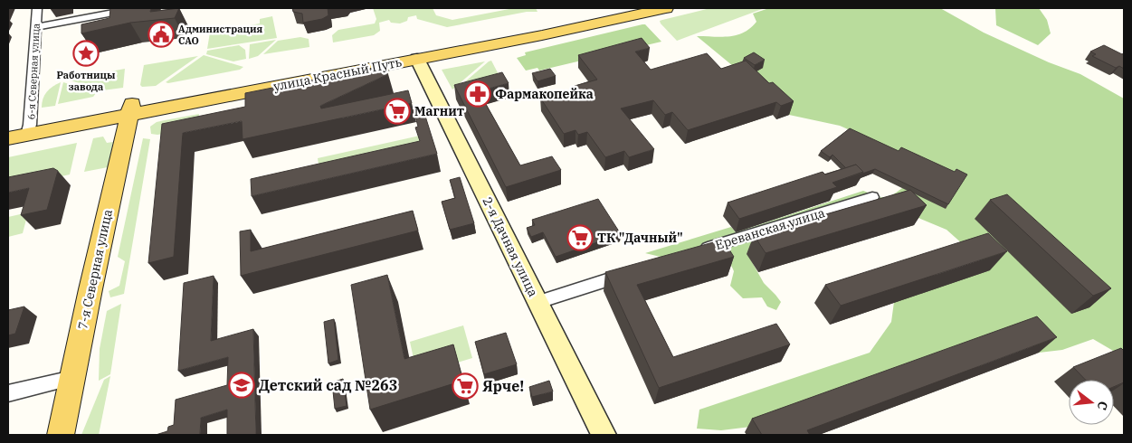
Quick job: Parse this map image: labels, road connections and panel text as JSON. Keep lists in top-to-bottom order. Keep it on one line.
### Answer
{"streets":{"main road":["улица Красный Путь","7-я Северная улица"],"street":["6-я Северная улица","Ереванская улица","2-я Дачная улица"]},"crossings":[["6-я Северная улица","улица Красный Путь"],["улица Красный Путь","2-я Дачная улица"],["улица Красный Путь","7-я Северная улица"]],"places":{"public building":["Администрация САО"],"place":["Работницы завода"],"pharmacy":["Фармакопейка"],"supermarket":["Магнит","ТК \"Дачный\"","Ярче!"],"school or university":["Детский сад №263"]},"north":"right"}
